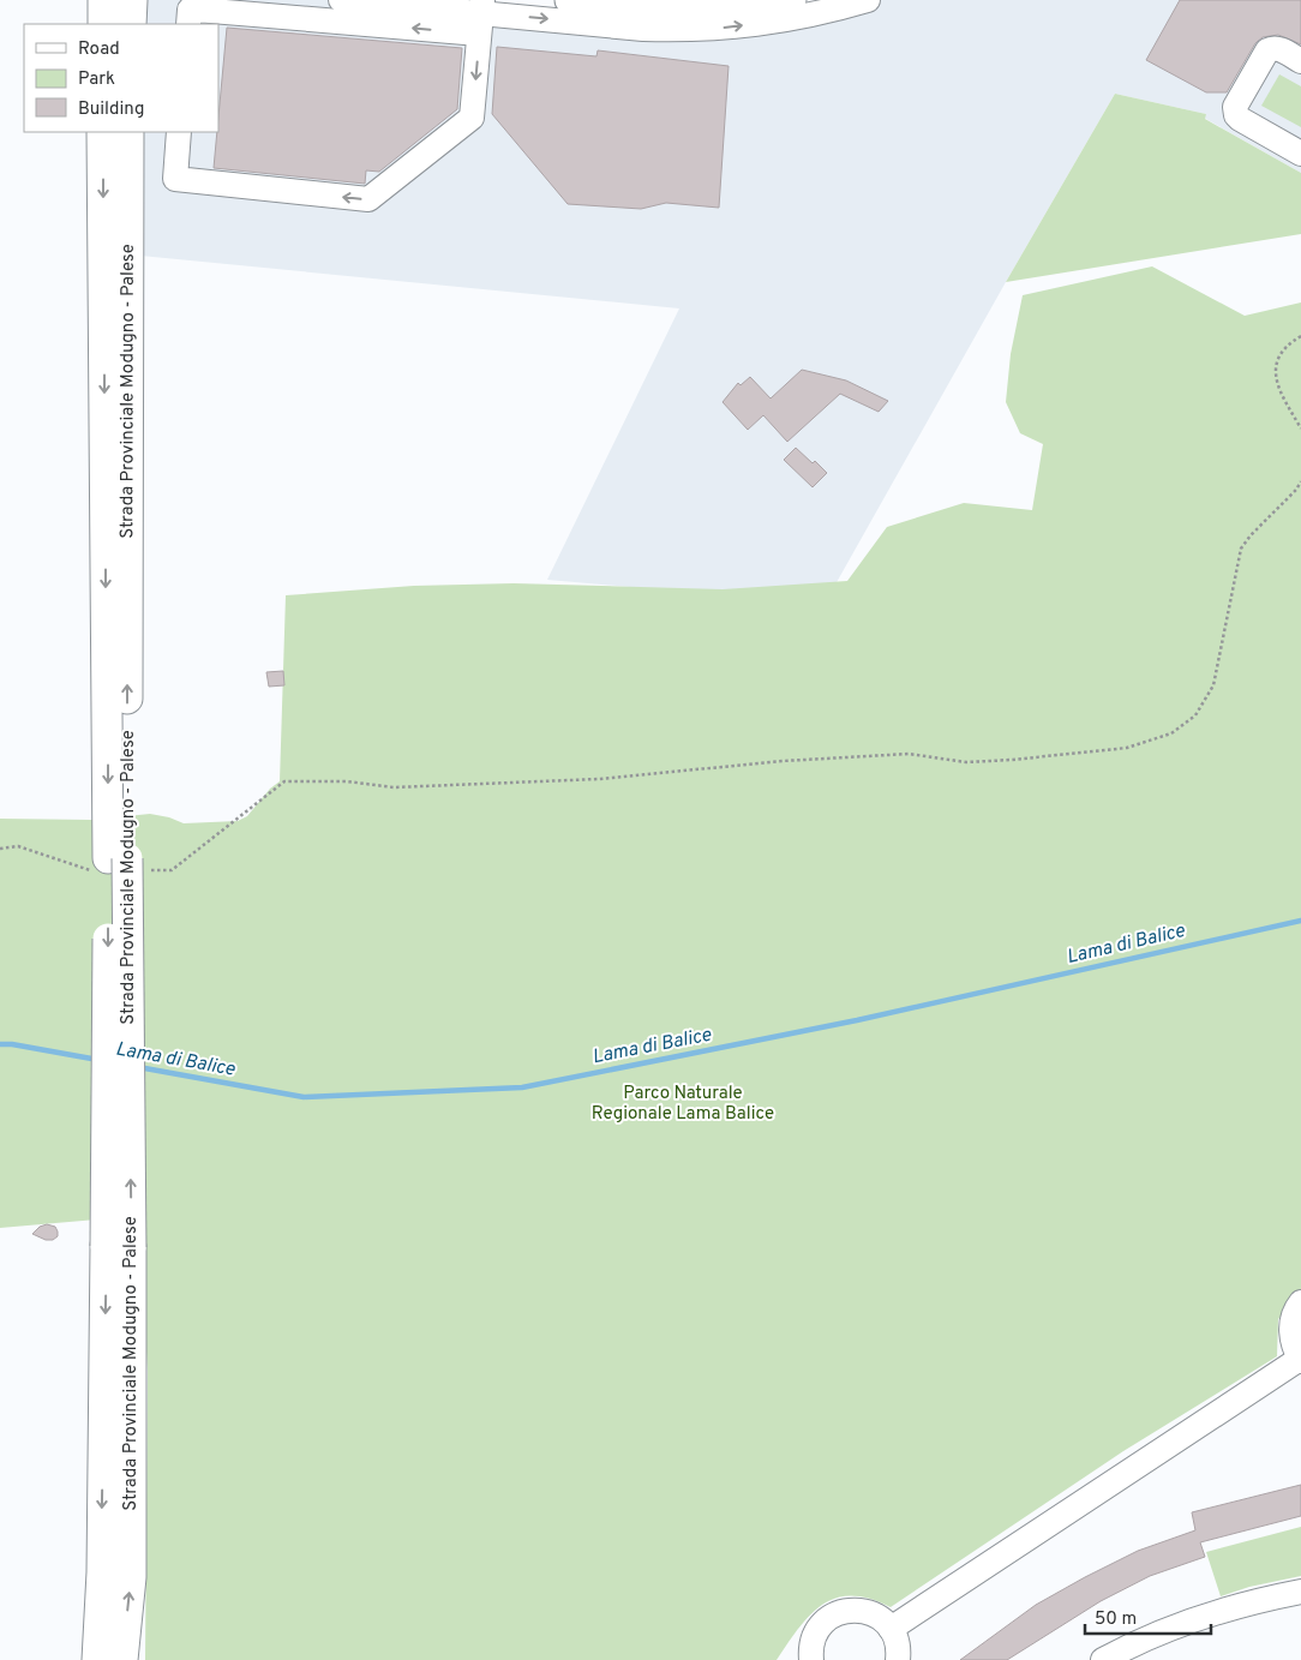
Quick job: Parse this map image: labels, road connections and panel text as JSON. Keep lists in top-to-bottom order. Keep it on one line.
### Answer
{"streets":{"main road":["Strada Provinciale Modugno - Palese"]},"water":["Lama di Balice"],"parks":["Parco Naturale Regionale Lama Balice"],"legend":["Road","Park","Building"],"scale_bar":"50 m"}
